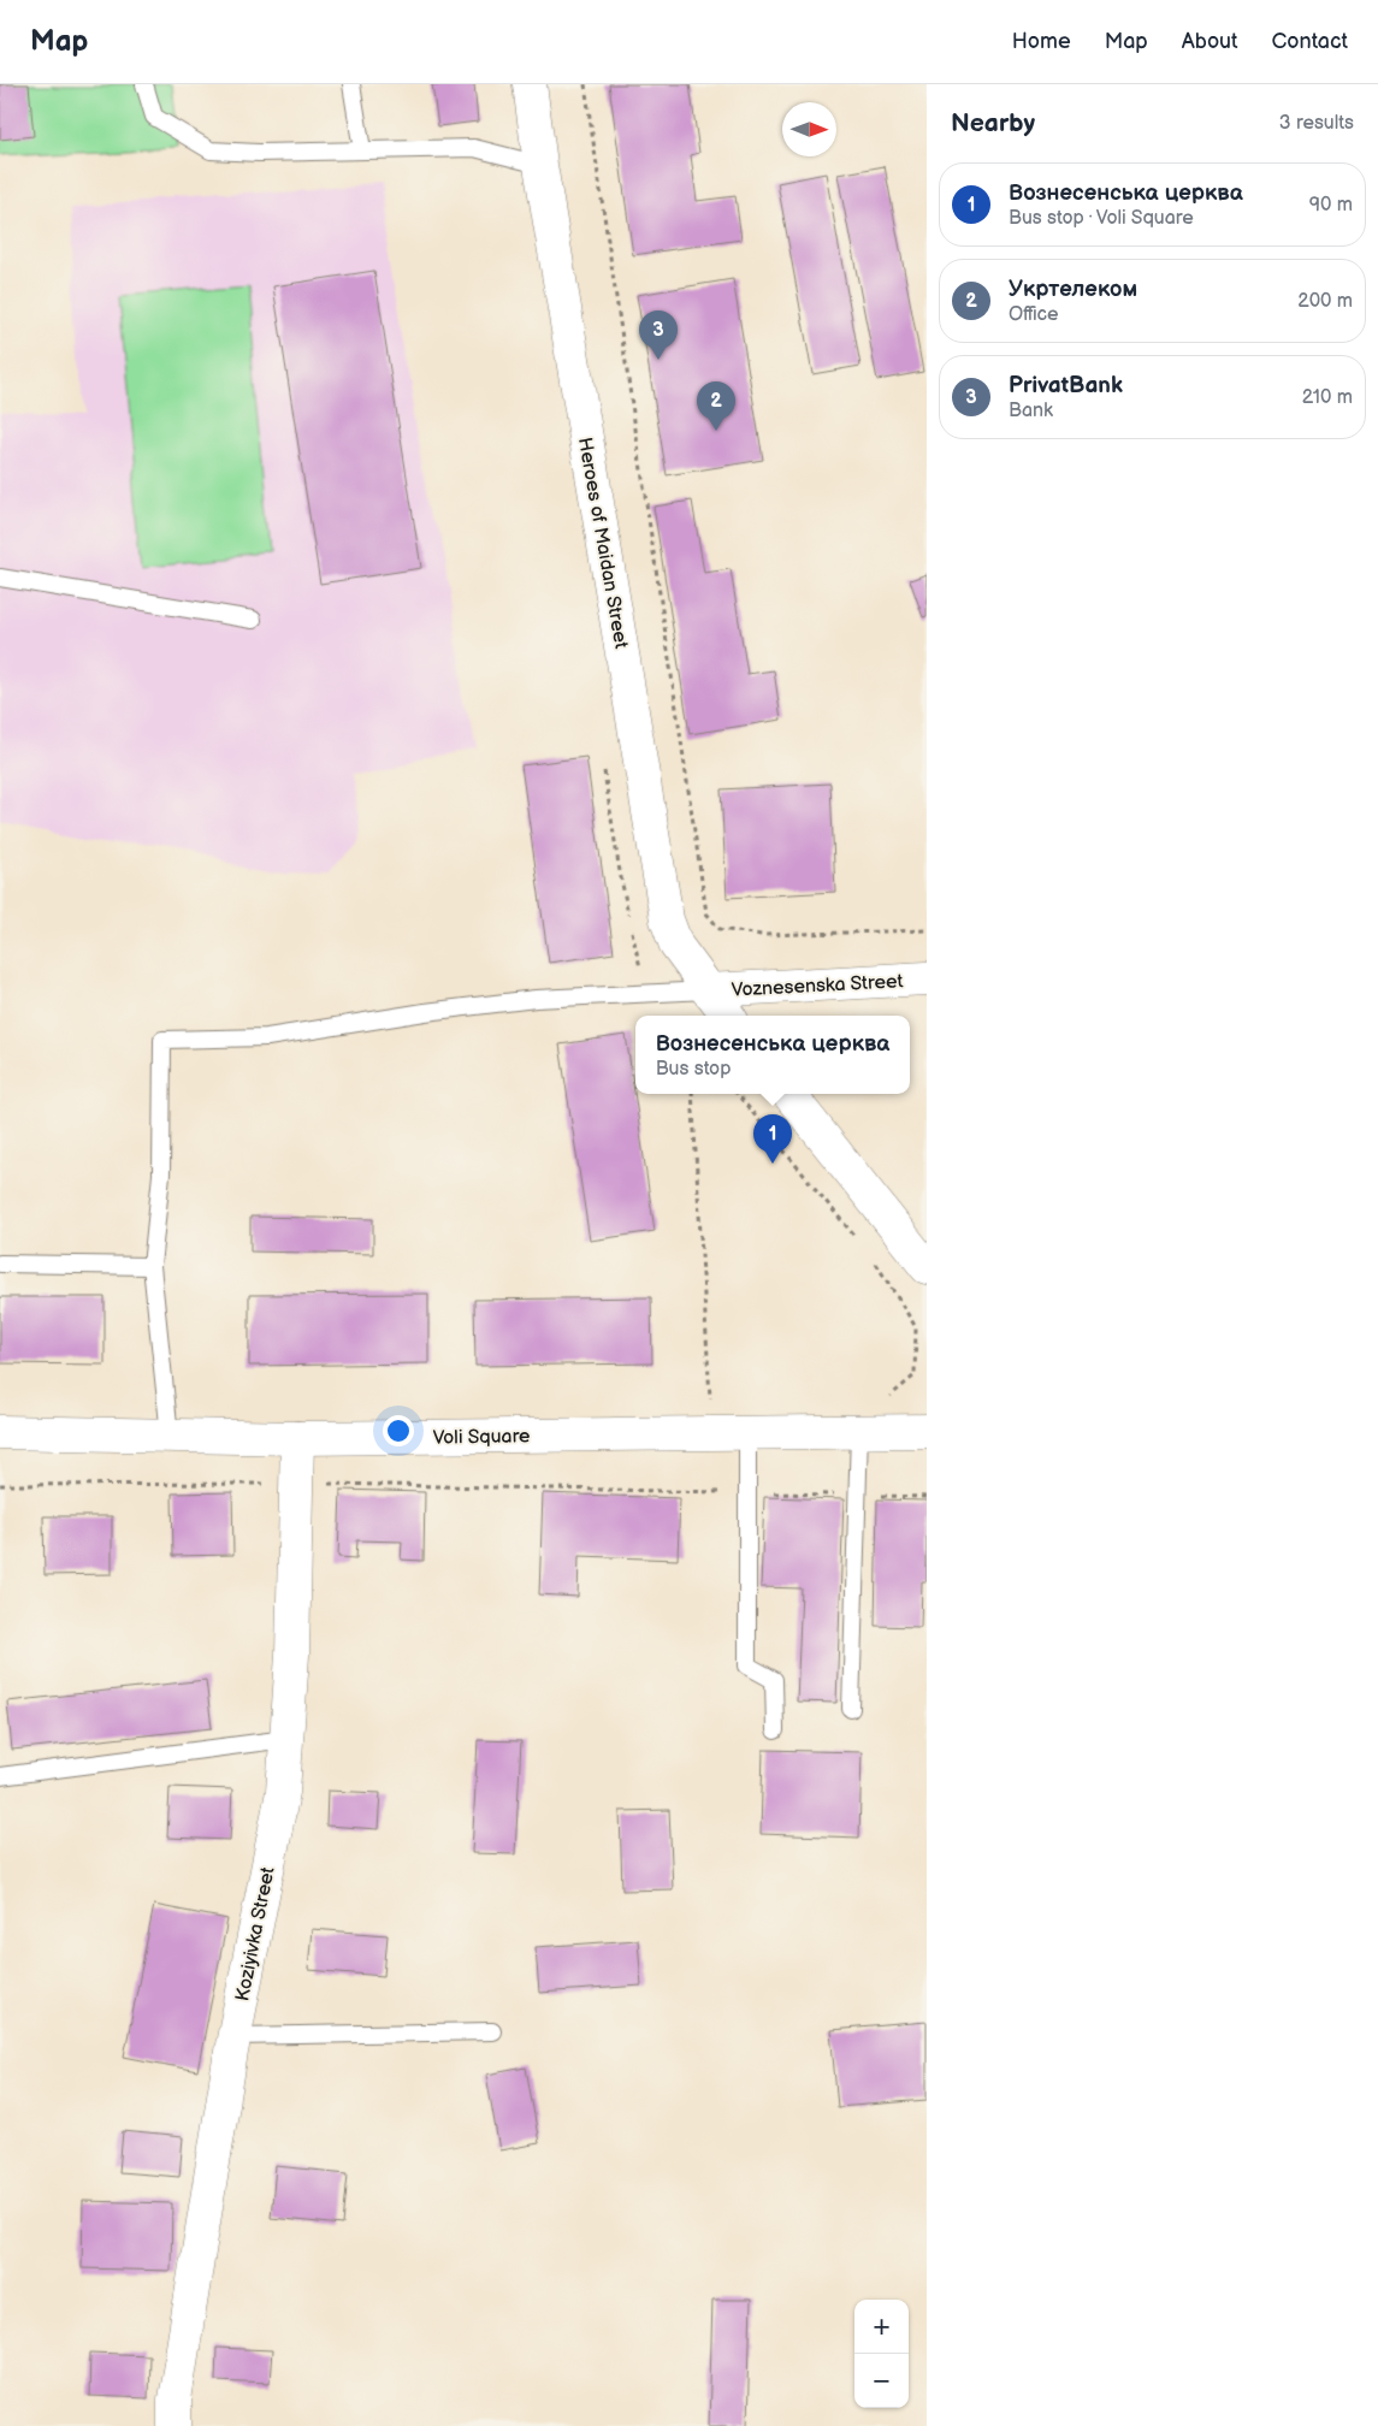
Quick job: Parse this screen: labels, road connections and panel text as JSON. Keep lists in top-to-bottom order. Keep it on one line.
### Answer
{"streets":{"main road":["Heroes of Maidan Street","Voznesenska Street","Voli Square","Koziyivka Street"]},"crossings":[["Heroes of Maidan Street","Voznesenska Street"],["Voli Square","Koziyivka Street"]],"north":"right","page":{"header":"Map","nav":["Home","Map","About","Contact"],"heading":["Nearby","3 results"],"list":[{"mark":"1","name":"Вознесенська церква","note":"Bus stop · Voli Square","value":"90 m"},{"mark":"2","name":"Укртелеком","note":"Office","value":"200 m"},{"mark":"3","name":"PrivatBank","note":"Bank","value":"210 m"}],"pins":["3","2","1"],"popup":["Вознесенська церква","Bus stop"],"map_buttons":["+","−"]}}
